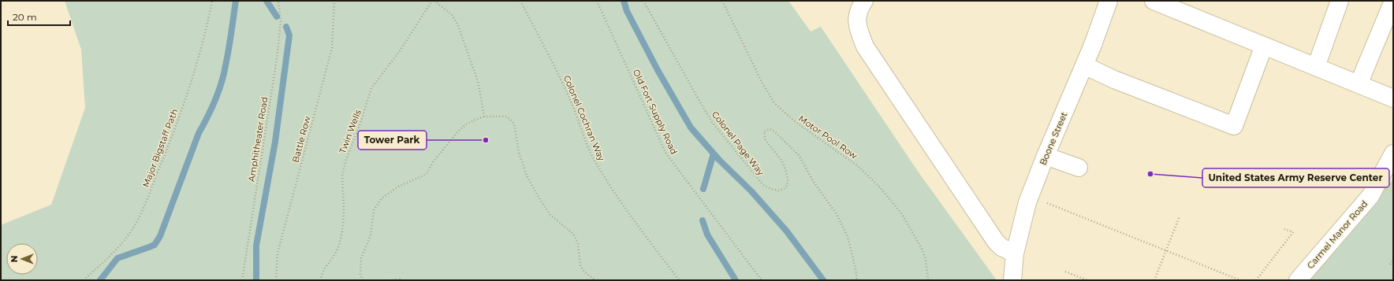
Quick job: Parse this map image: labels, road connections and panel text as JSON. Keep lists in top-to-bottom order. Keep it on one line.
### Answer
{"streets":{"street":["Boone Street","Carmel Manor Road"],"path":["Old Fort Supply Road","Colonel Cochran Way","Twin Wells","Motor Pool Row","Amphitheater Road","Battle Row","Colonel Page Way","Major Bigstaff Path"]},"places":["Tower Park","United States Army Reserve Center"],"scale_bar":"20 m","north":"left"}
